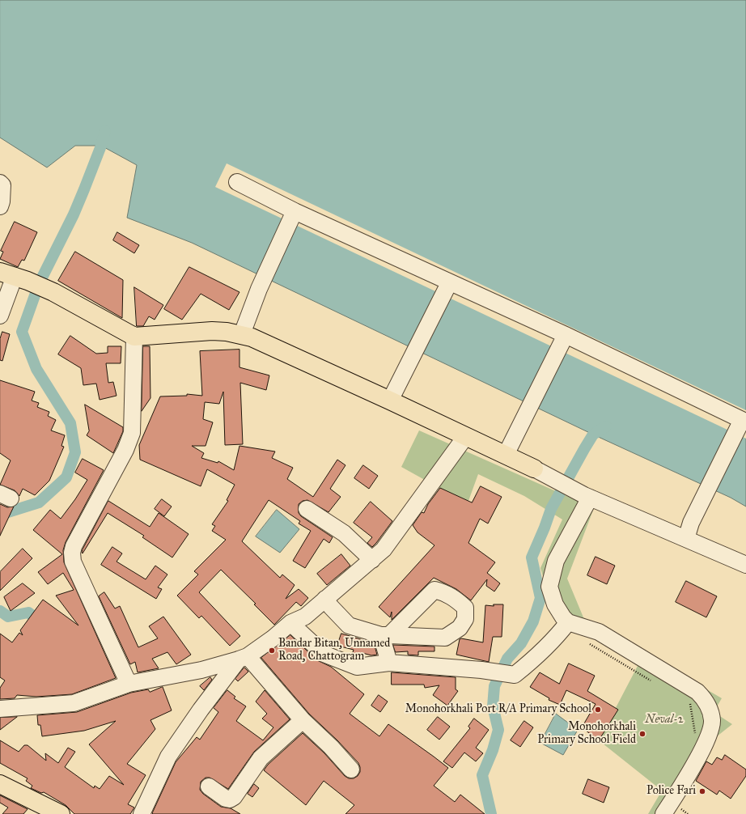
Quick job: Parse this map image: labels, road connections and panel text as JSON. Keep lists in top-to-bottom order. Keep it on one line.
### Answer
{"parks":["Neval-2"],"places":["Bandar Bitan, Unnamed Road, Chattogram","Monohorkhali Port R/A Primary School","Monohorkhali Primary School Field","Police Fari"]}
